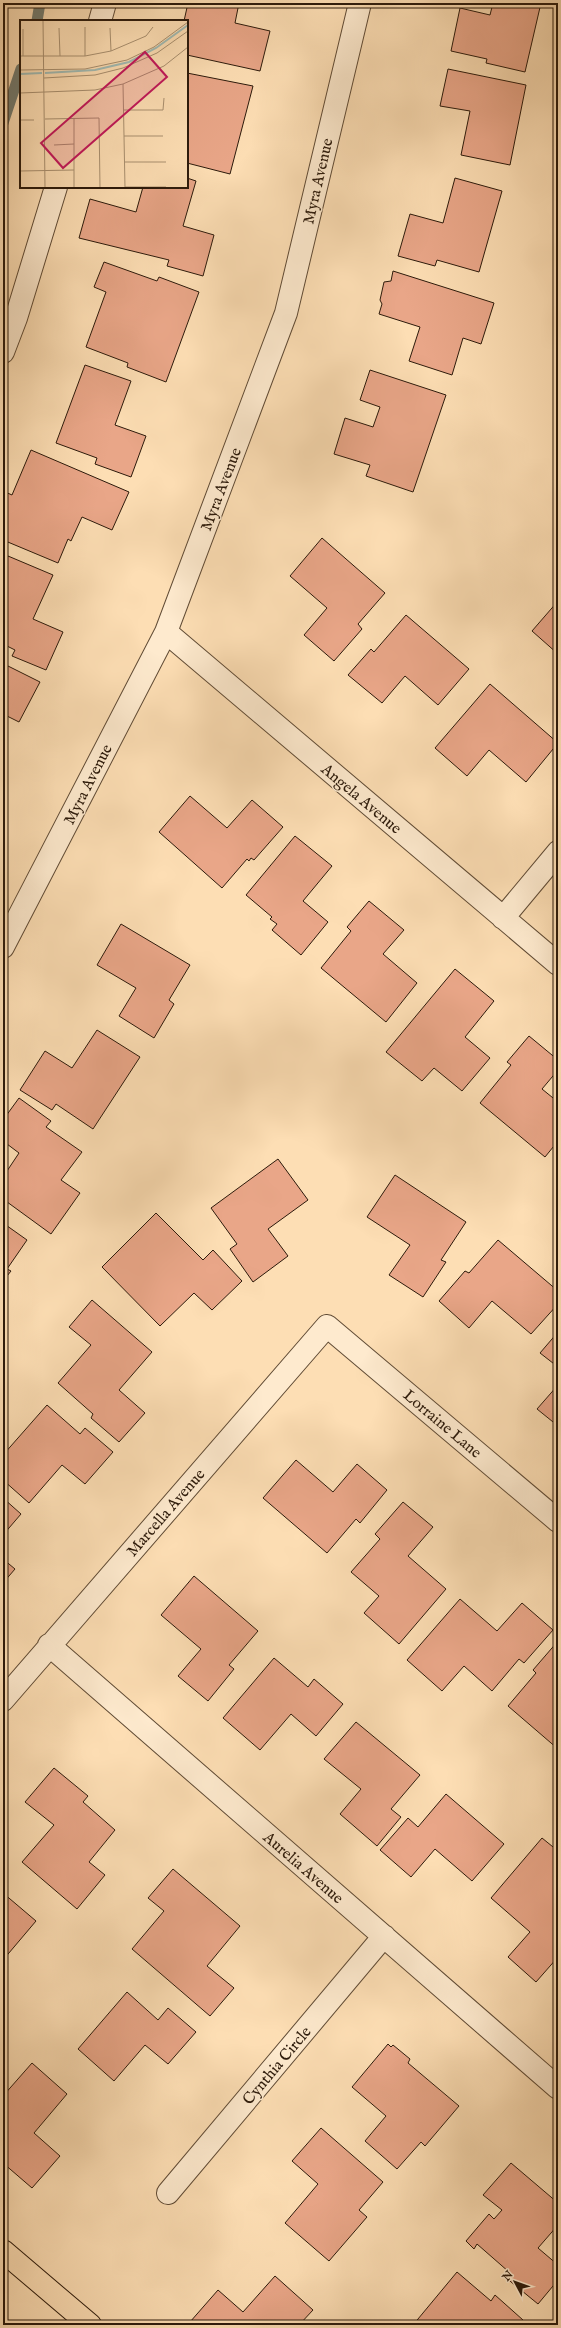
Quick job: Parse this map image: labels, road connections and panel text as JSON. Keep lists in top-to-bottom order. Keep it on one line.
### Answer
{"streets":{"street":["Myra Avenue","Angela Avenue","Lorraine Lane","Marcella Avenue","Aurelia Avenue","Cynthia Circle"]},"crossings":[["Myra Avenue","Angela Avenue"],["Lorraine Lane","Marcella Avenue"],["Marcella Avenue","Aurelia Avenue"],["Aurelia Avenue","Cynthia Circle"]],"north":"top left"}
